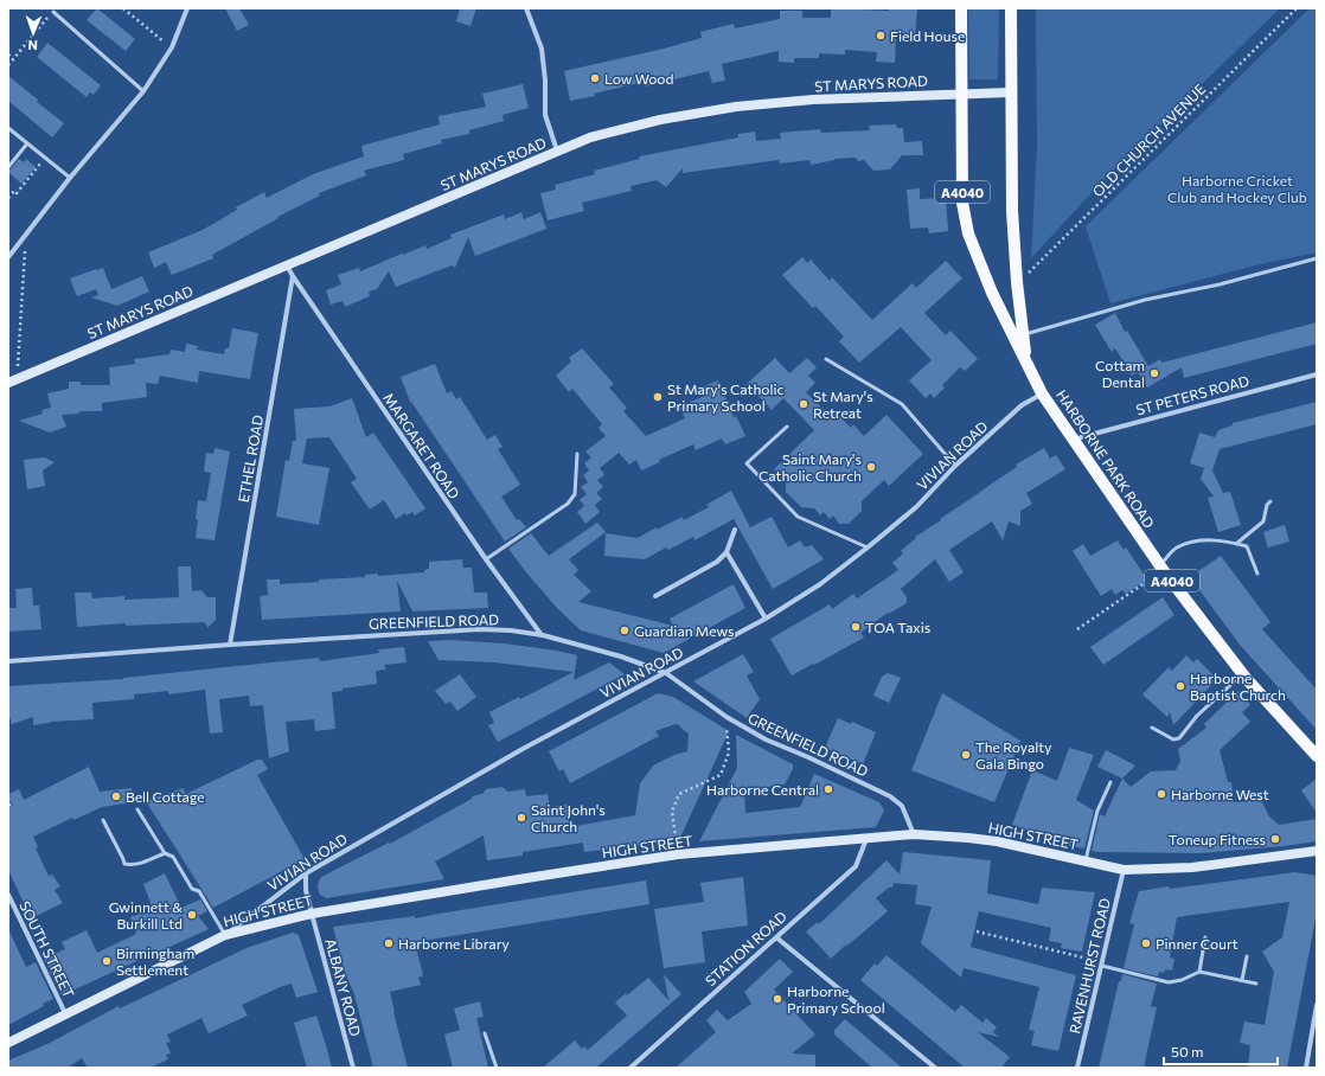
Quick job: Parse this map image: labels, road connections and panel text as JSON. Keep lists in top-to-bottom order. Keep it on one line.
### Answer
{"streets":{"main road":["ST MARYS ROAD","A4040","HARBORNE PARK ROAD","HIGH STREET"],"street":["ST PETERS ROAD","MARGARET ROAD","VIVIAN ROAD","ETHEL ROAD","GREENFIELD ROAD","STATION ROAD","SOUTH STREET","RAVENHURST ROAD","ALBANY ROAD"],"path":["OLD CHURCH AVENUE"]},"crossings":[["ST MARYS ROAD","MARGARET ROAD"],["ST MARYS ROAD","HARBORNE PARK ROAD"],["OLD CHURCH AVENUE","HARBORNE PARK ROAD"],["ST PETERS ROAD","HARBORNE PARK ROAD"],["MARGARET ROAD","ETHEL ROAD"],["MARGARET ROAD","GREENFIELD ROAD"],["VIVIAN ROAD","HARBORNE PARK ROAD"],["VIVIAN ROAD","GREENFIELD ROAD"],["VIVIAN ROAD","HIGH STREET"],["VIVIAN ROAD","ALBANY ROAD"],["ETHEL ROAD","GREENFIELD ROAD"],["GREENFIELD ROAD","HIGH STREET"],["HIGH STREET","STATION ROAD"],["HIGH STREET","SOUTH STREET"],["HIGH STREET","RAVENHURST ROAD"],["HIGH STREET","ALBANY ROAD"]],"parks":["Harborne Cricket Club and Hockey Club"],"places":["Field House","Low Wood","Cottam Dental","St Mary's Catholic Primary School","St Mary's Retreat","Saint Mary's Catholic Church","TOA Taxis","Guardian Mews","Harborne Baptist Church","The Royalty Gala Bingo","Harborne Central","Harborne West","Bell Cottage","Saint John's Church","Toneup Fitness","Gwinnett & Burkill Ltd","Harborne Library","Pinner Court","Birmingham Settlement","Harborne Primary School"],"scale_bar":"50 m","north":"bottom"}
